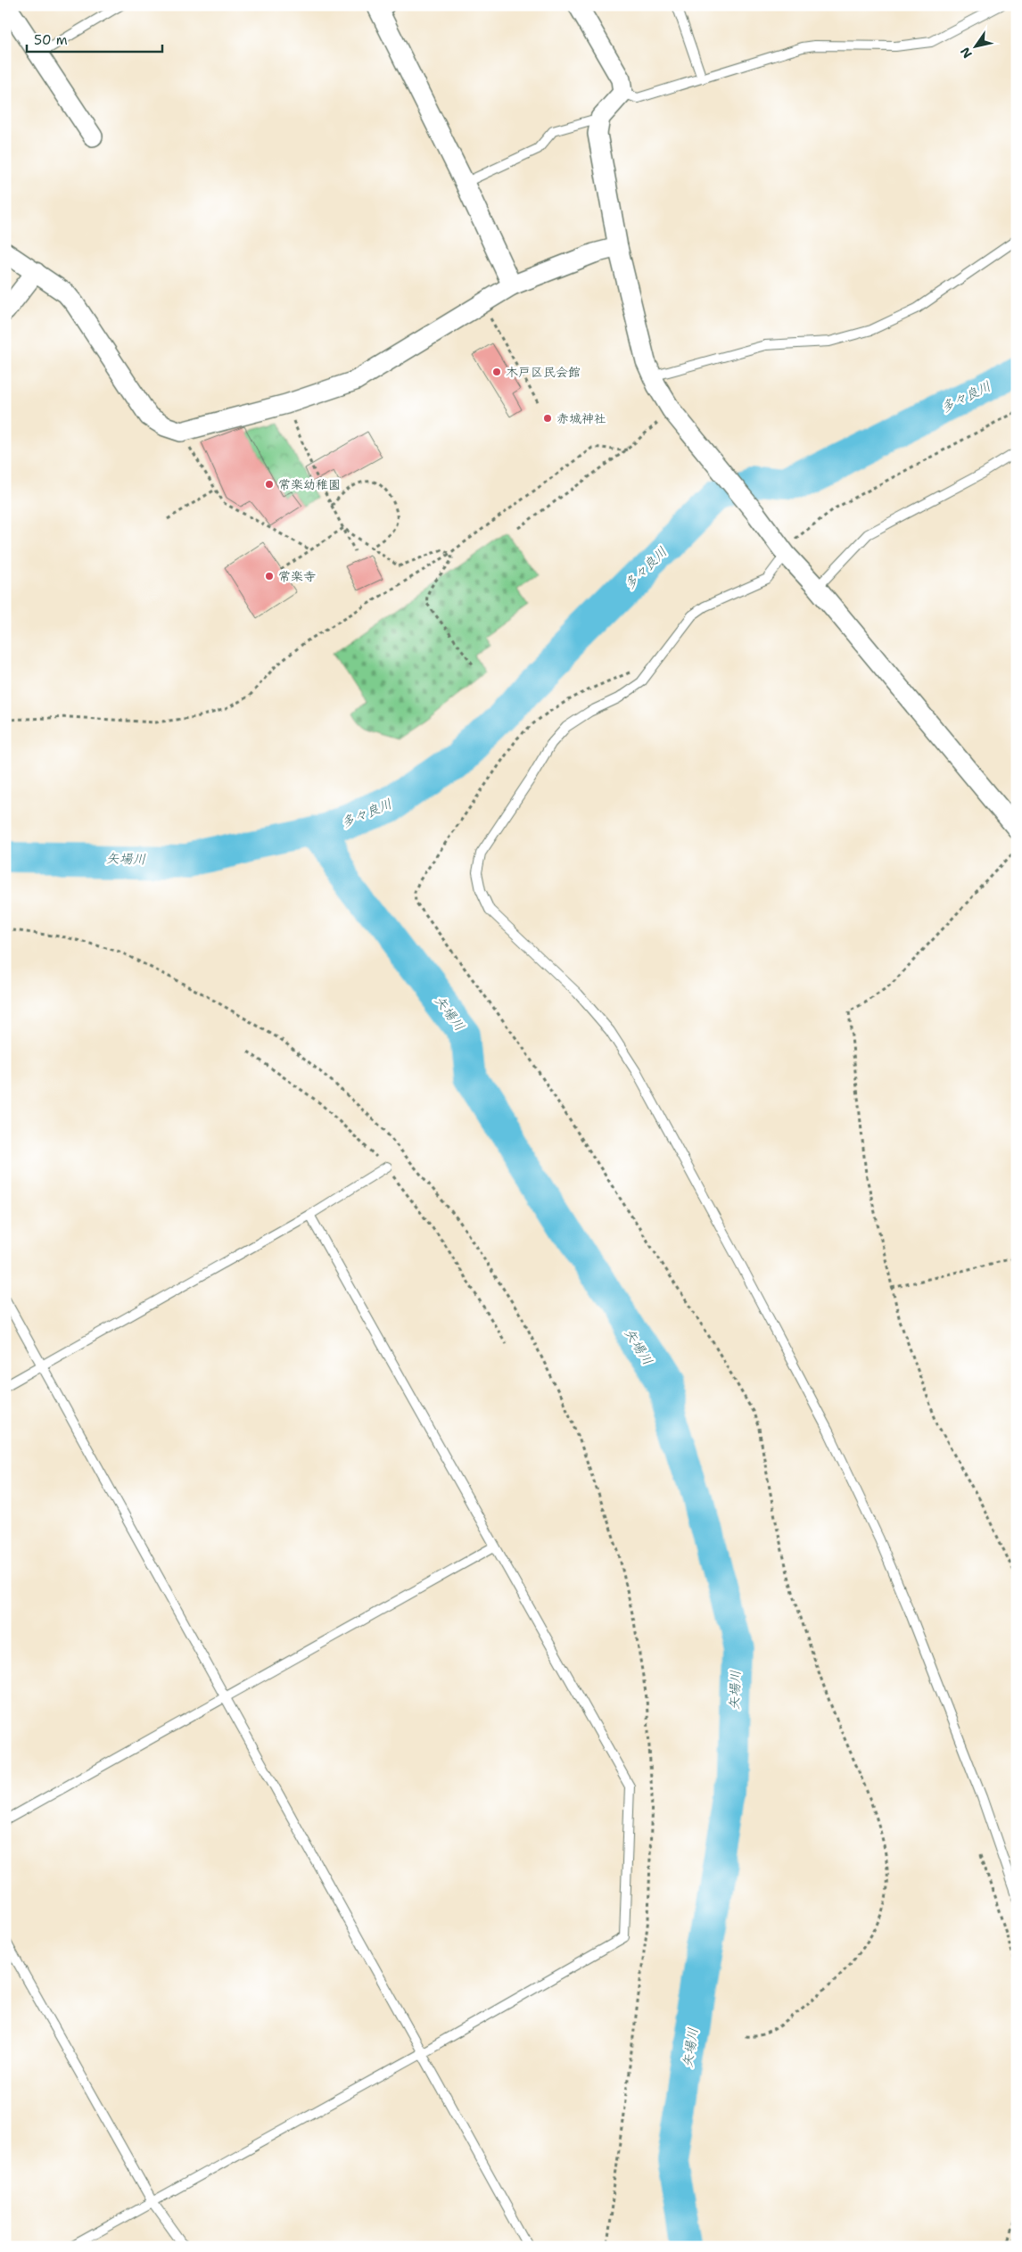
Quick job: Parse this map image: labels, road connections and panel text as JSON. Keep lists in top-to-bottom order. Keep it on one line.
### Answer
{"water":["多々良川","矢場川"],"places":["木戸区民会館","赤城神社","常楽幼稚園","常楽寺"],"scale_bar":"50 m","north":"bottom left"}
